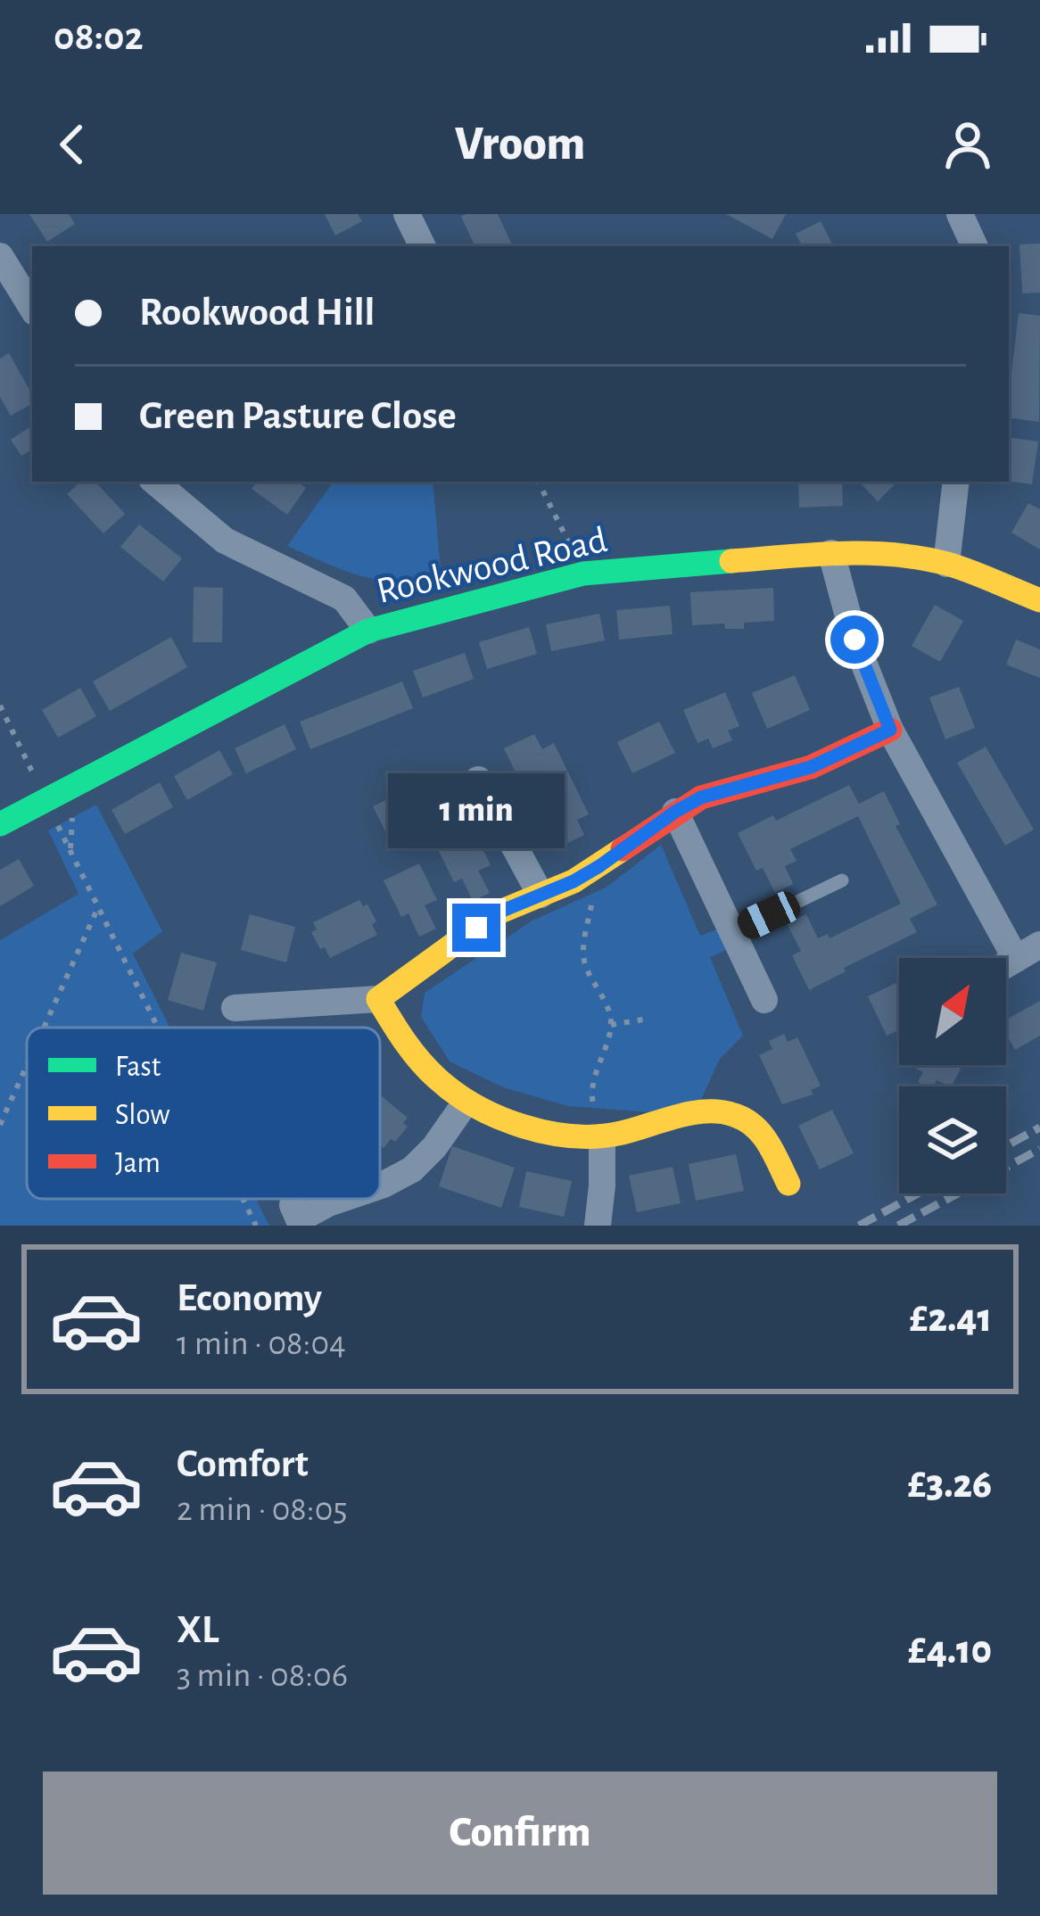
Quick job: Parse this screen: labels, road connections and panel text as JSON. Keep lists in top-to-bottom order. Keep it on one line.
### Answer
{"streets":{"street":["Rookwood Road"]},"legend":["Fast","Slow","Jam"],"north":"top right","page":{"status":"08:02","header":"Vroom","banner":["Rookwood Hill","Green Pasture Close"],"bubble":"1 min","list":[{"name":"Economy","note":"1 min · 08:04","value":"£2.41"},{"name":"Comfort","note":"2 min · 08:05","value":"£3.26"},{"name":"XL","note":"3 min · 08:06","value":"£4.10"}],"buttons":"Confirm"}}
